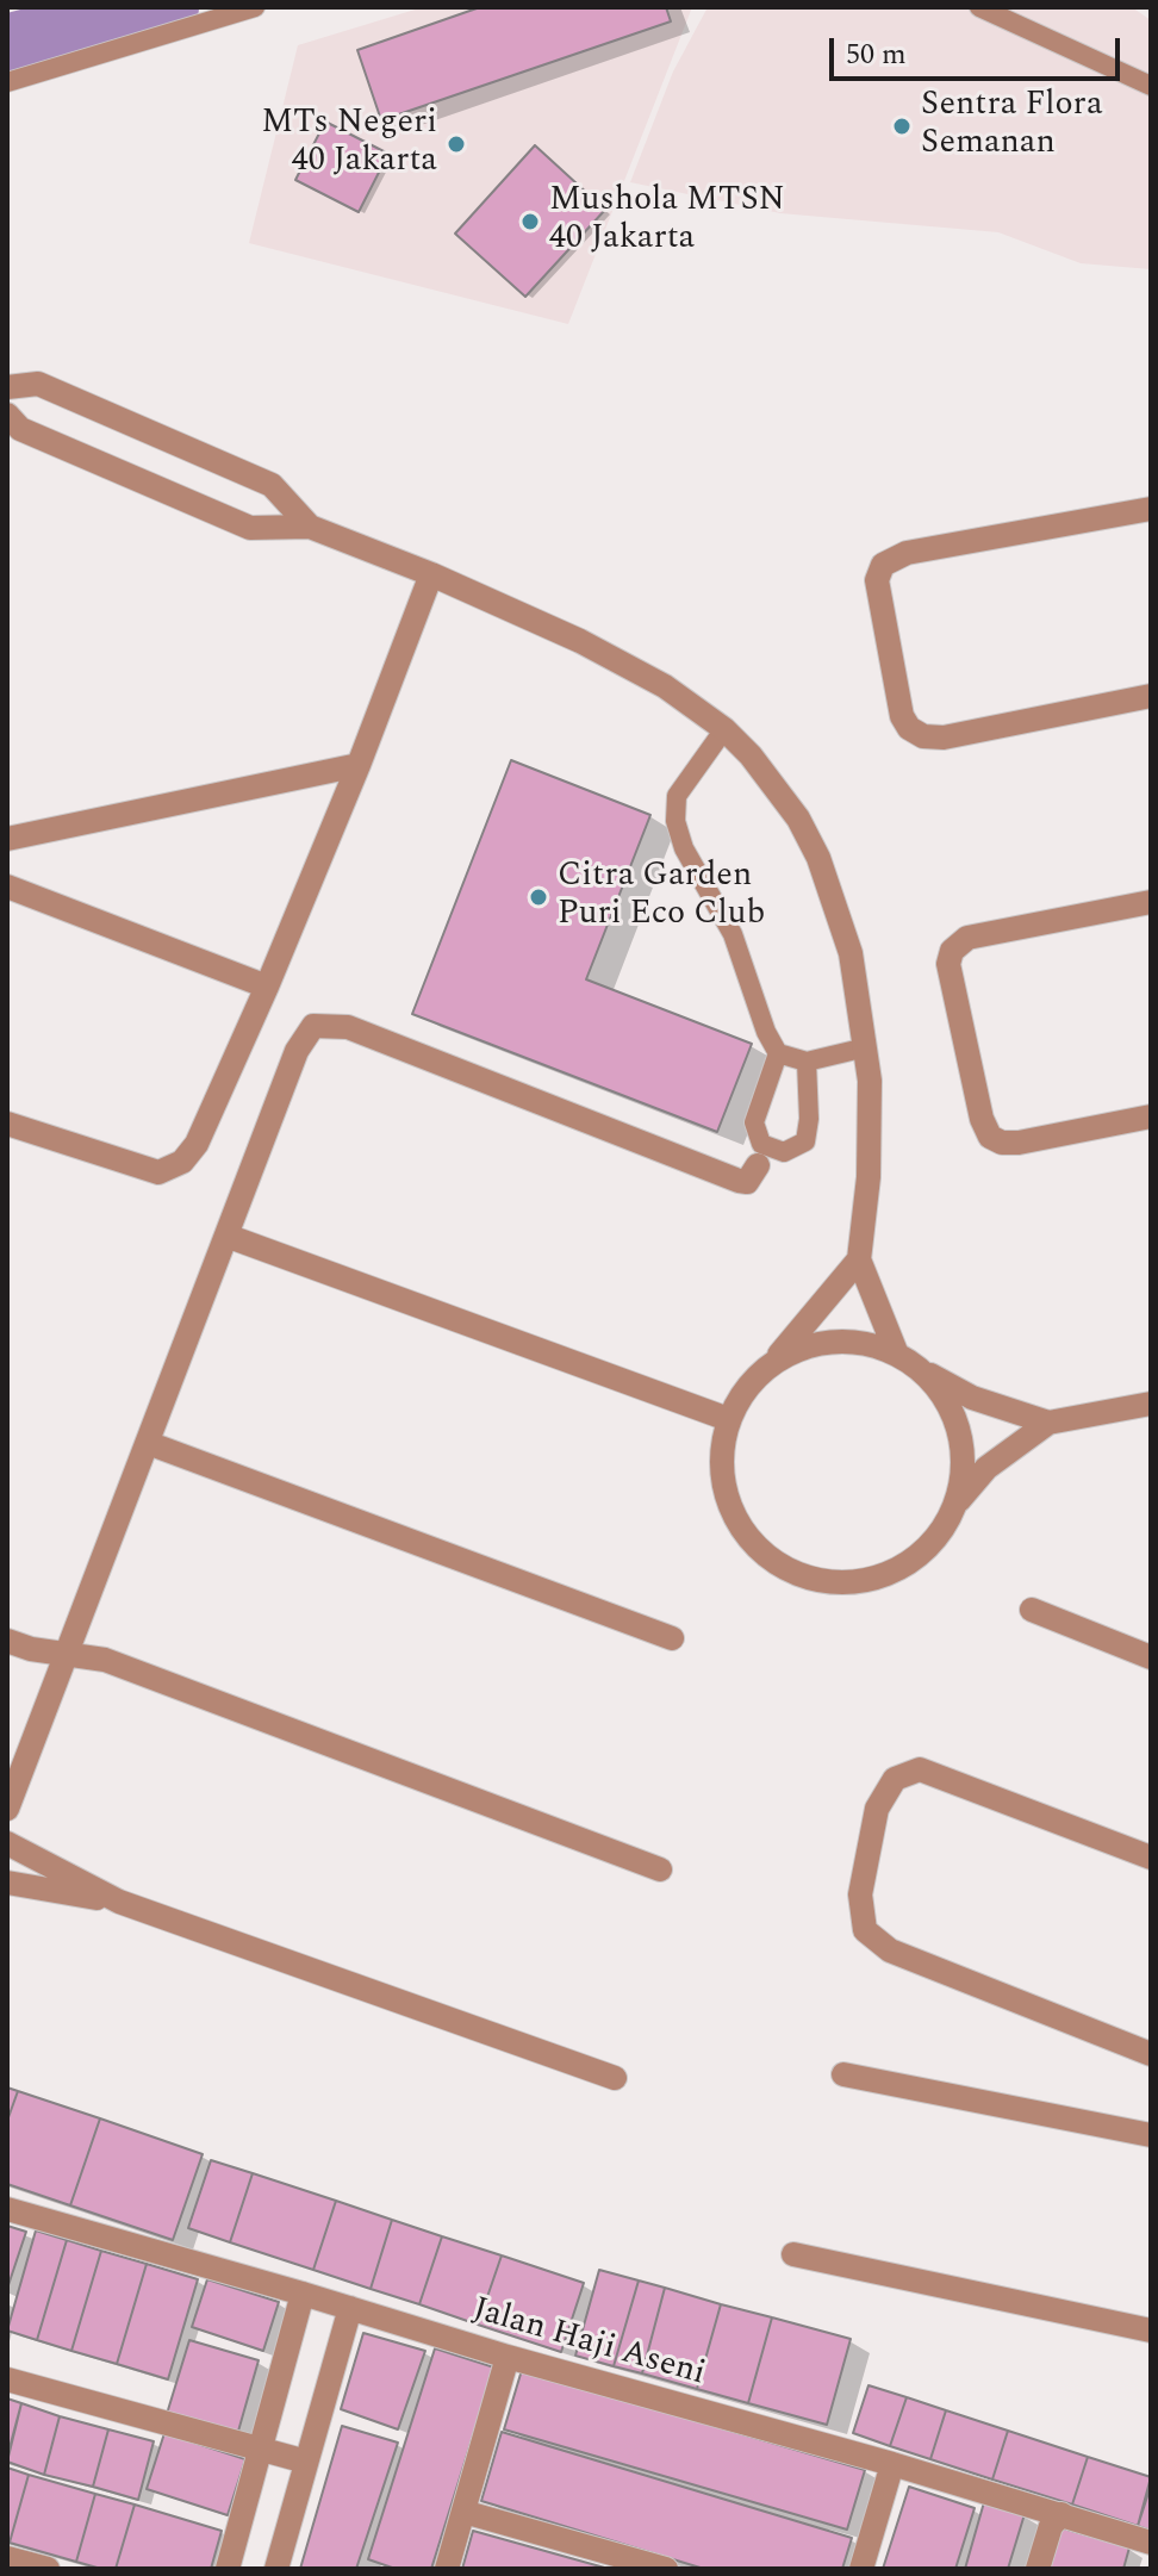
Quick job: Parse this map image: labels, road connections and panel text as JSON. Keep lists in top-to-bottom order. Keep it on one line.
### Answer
{"streets":{"street":["Jalan Haji Aseni"]},"places":["Sentra Flora Semanan","MTs Negeri 40 Jakarta","Mushola MTSN 40 Jakarta","Citra Garden Puri Eco Club"],"scale_bar":"50 m"}
